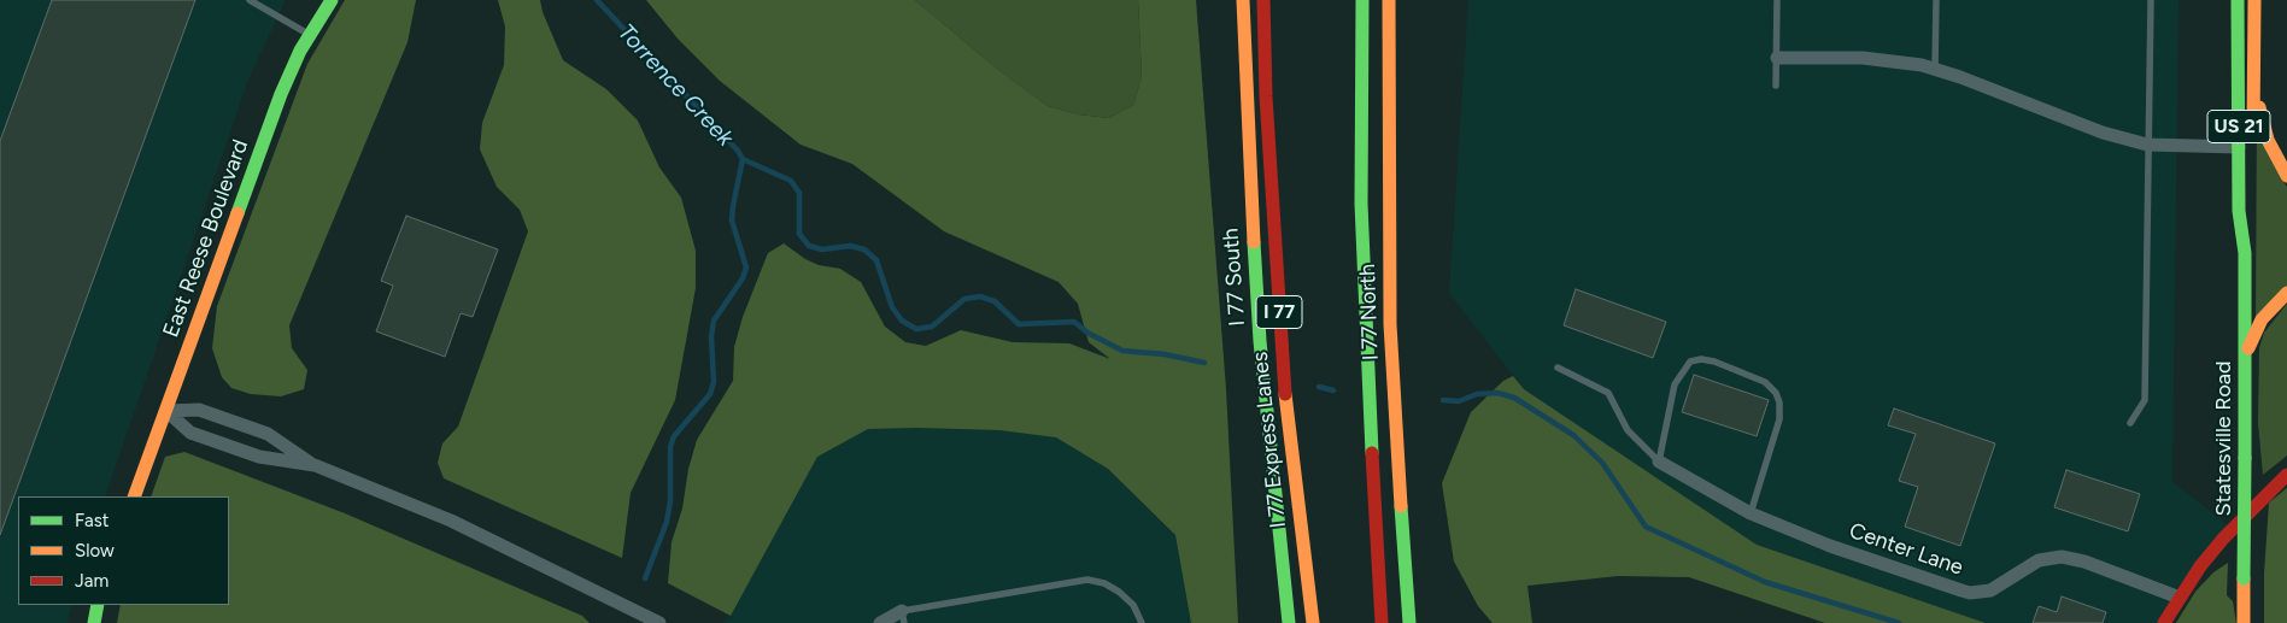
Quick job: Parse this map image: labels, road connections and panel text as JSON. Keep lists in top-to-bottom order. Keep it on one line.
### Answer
{"streets":{"main road":["US 21","East Reese Boulevard","I 77 South","I 77","I 77 North","Statesville Road","I 77 Express Lanes"],"street":["Center Lane"]},"water":["Torrence Creek"],"legend":["Fast","Slow","Jam"]}
